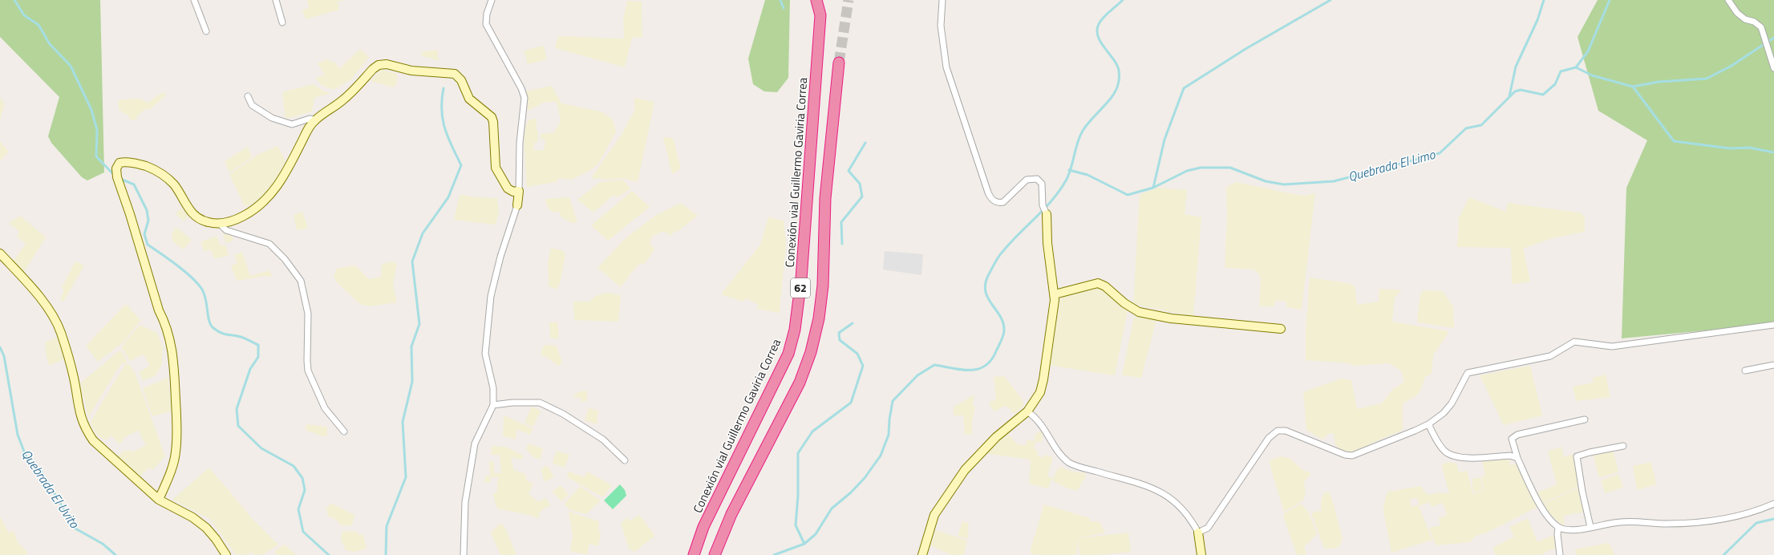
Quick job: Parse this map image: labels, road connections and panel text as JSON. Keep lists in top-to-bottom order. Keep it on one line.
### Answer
{"streets":{"highway":["Conexión vial Guillermo Gaviria Correa","62"]},"water":["Quebrada El Limo","Quebrada El Uvito"]}
